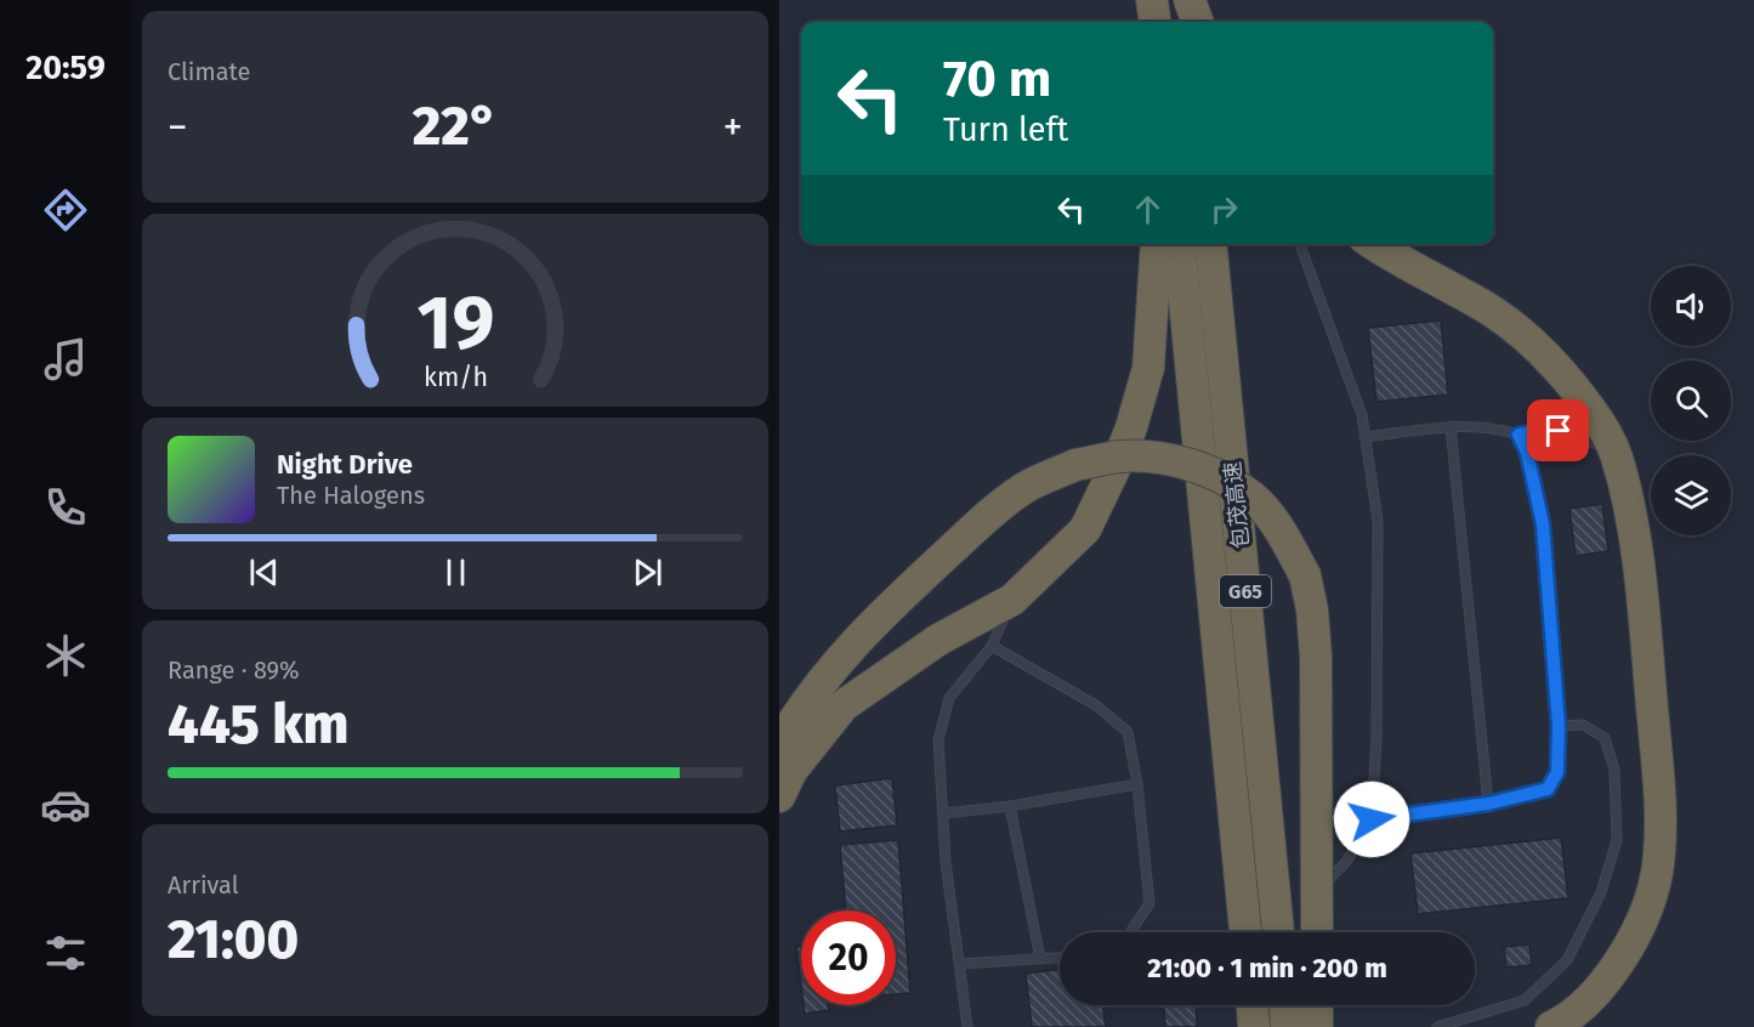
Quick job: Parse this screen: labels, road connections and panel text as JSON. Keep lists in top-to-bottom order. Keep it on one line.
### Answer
{"streets":{"highway":["包茂高速","G65"]},"page":{"tabs":"20:59","tile":["Climate",["Range · 89%","445 km"],["Arrival","21:00"]],"turn":["70 m","Turn left"],"heat":["−","22°","+"],"song":["Night Drive","The Halogens"],"limit":"20","trip":"21:00 · 1 min · 200 m","gauge":["19","km/h"]}}
